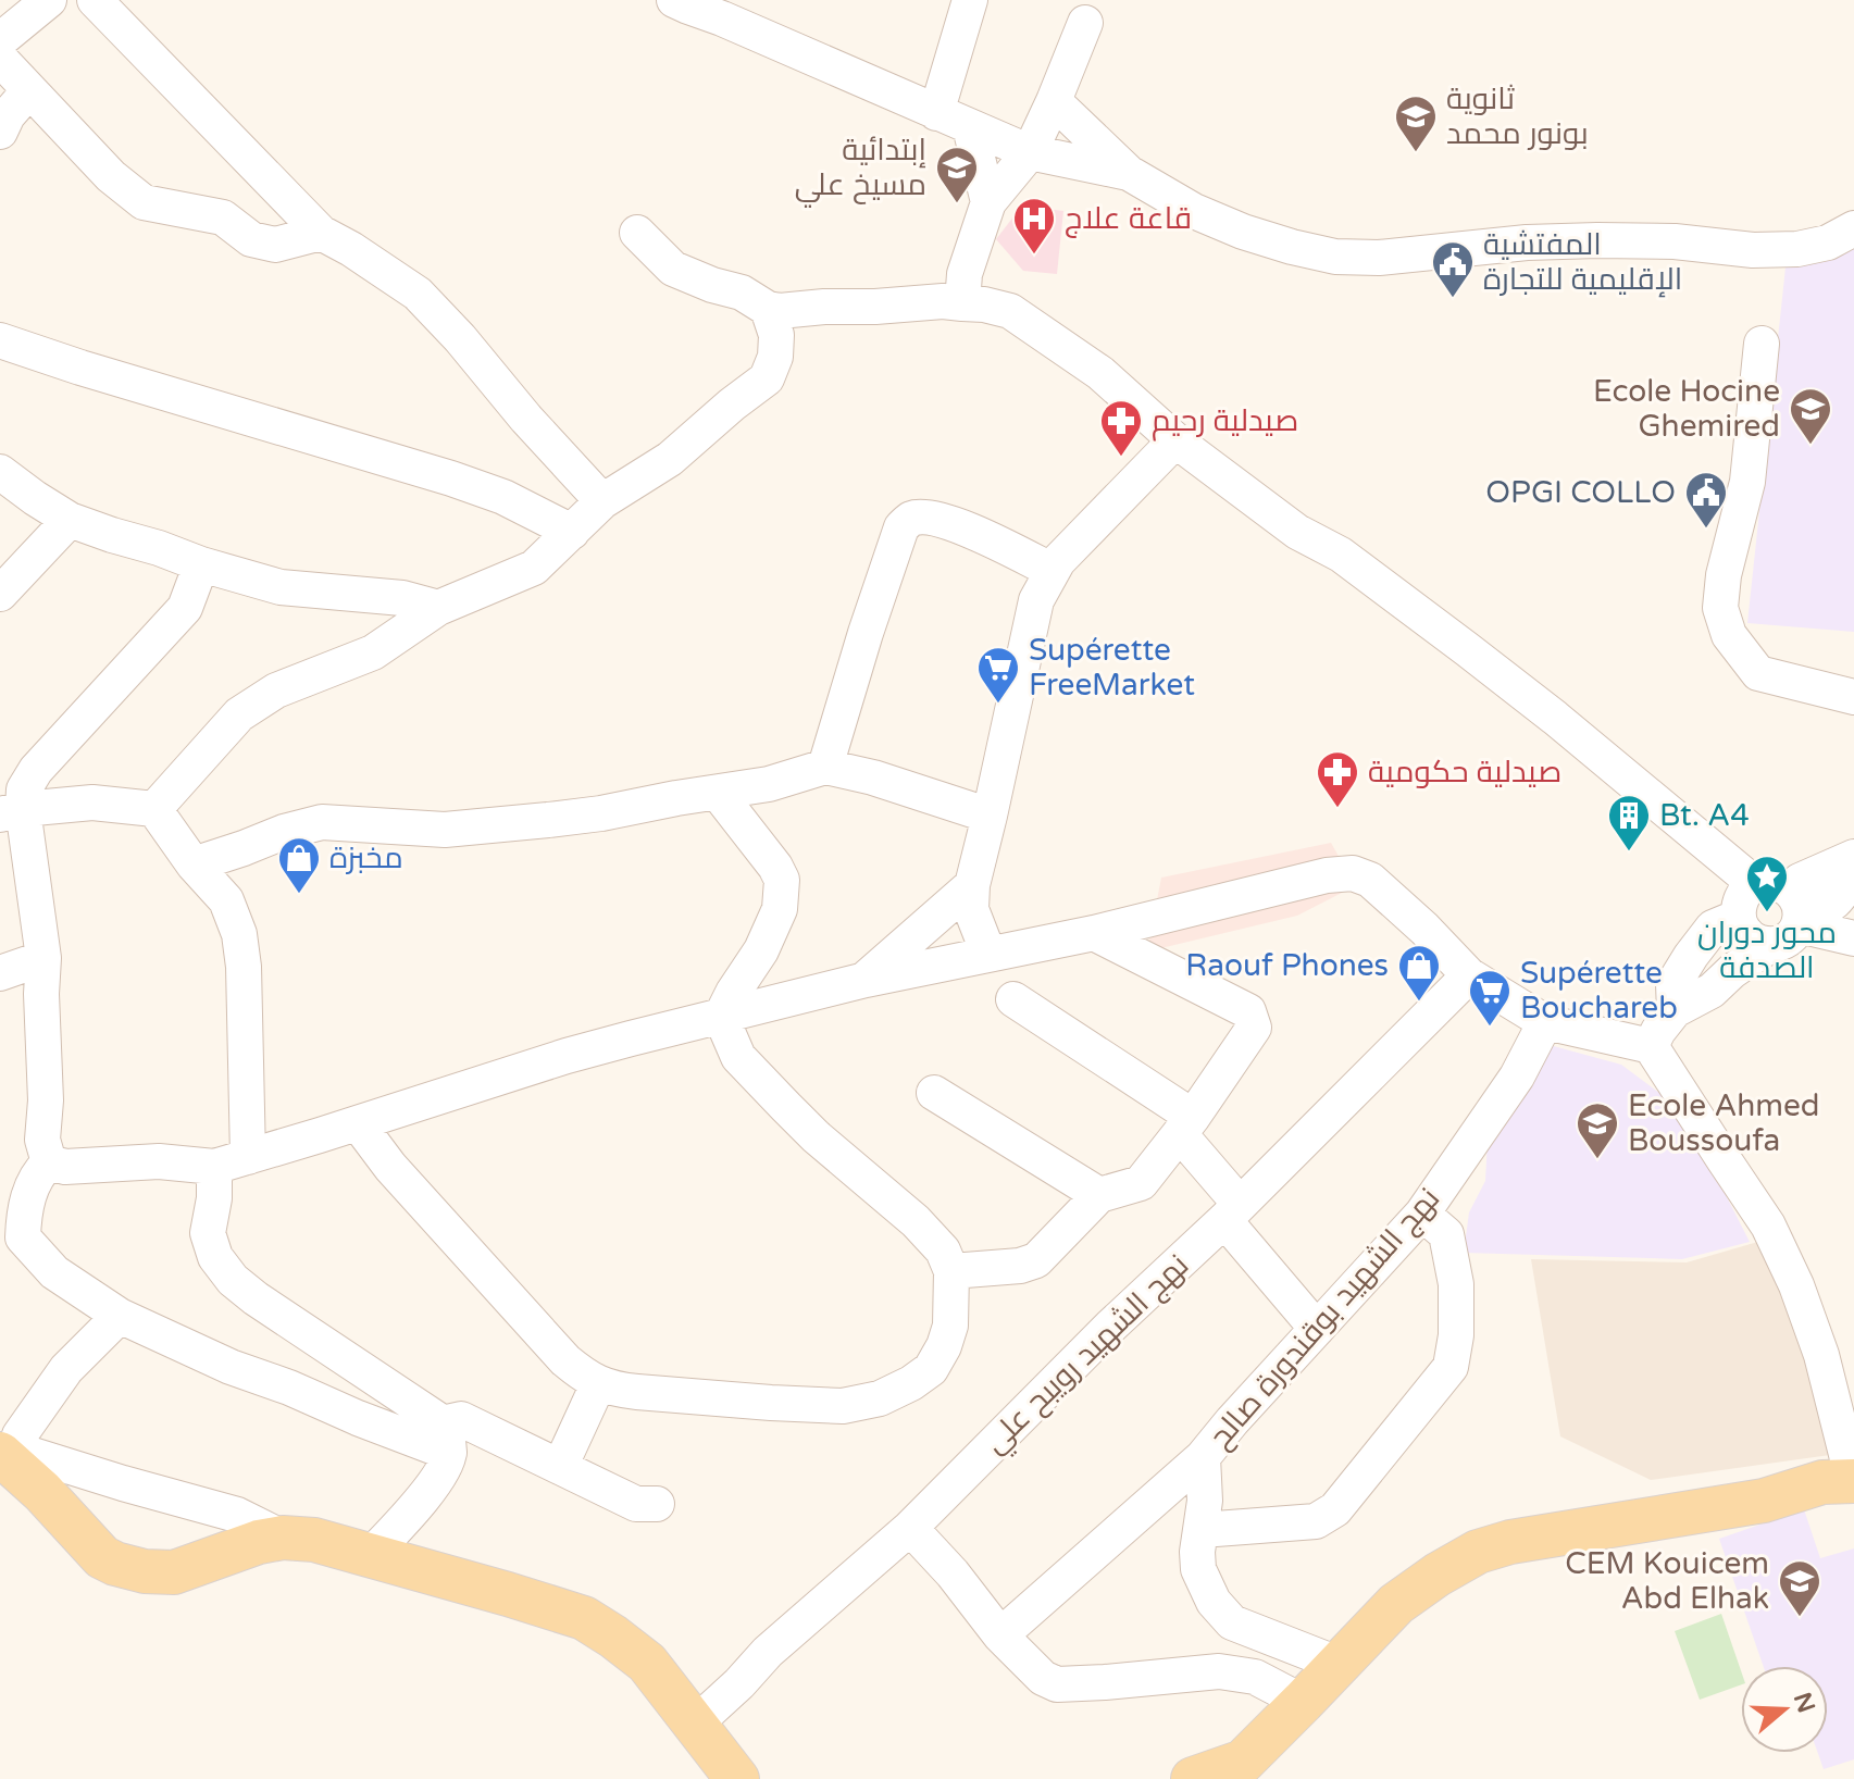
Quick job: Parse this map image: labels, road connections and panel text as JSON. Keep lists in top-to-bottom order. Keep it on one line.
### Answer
{"streets":{"street":["نهج الشهيد بوقندورة صالح","نهج الشهيد رويبح علي"]},"places":{"school or university":["ثانوية بونور محمد","إبتدائية مسيخ علي","Ecole Hocine Ghemired","Ecole Ahmed Boussoufa","CEM Kouicem Abd Elhak"],"hospital":["قاعة علاج"],"public building":["المفتشية الإقليمية للتجارة","OPGI COLLO"],"pharmacy":["صيدلية رحيم","صيدلية حكومية"],"supermarket":["Supérette FreeMarket","Supérette Bouchareb"],"building":["Bt. A4"],"shop":["مخبزة","Raouf Phones"],"place":["محور دوران الصدفة"]},"north":"right"}
